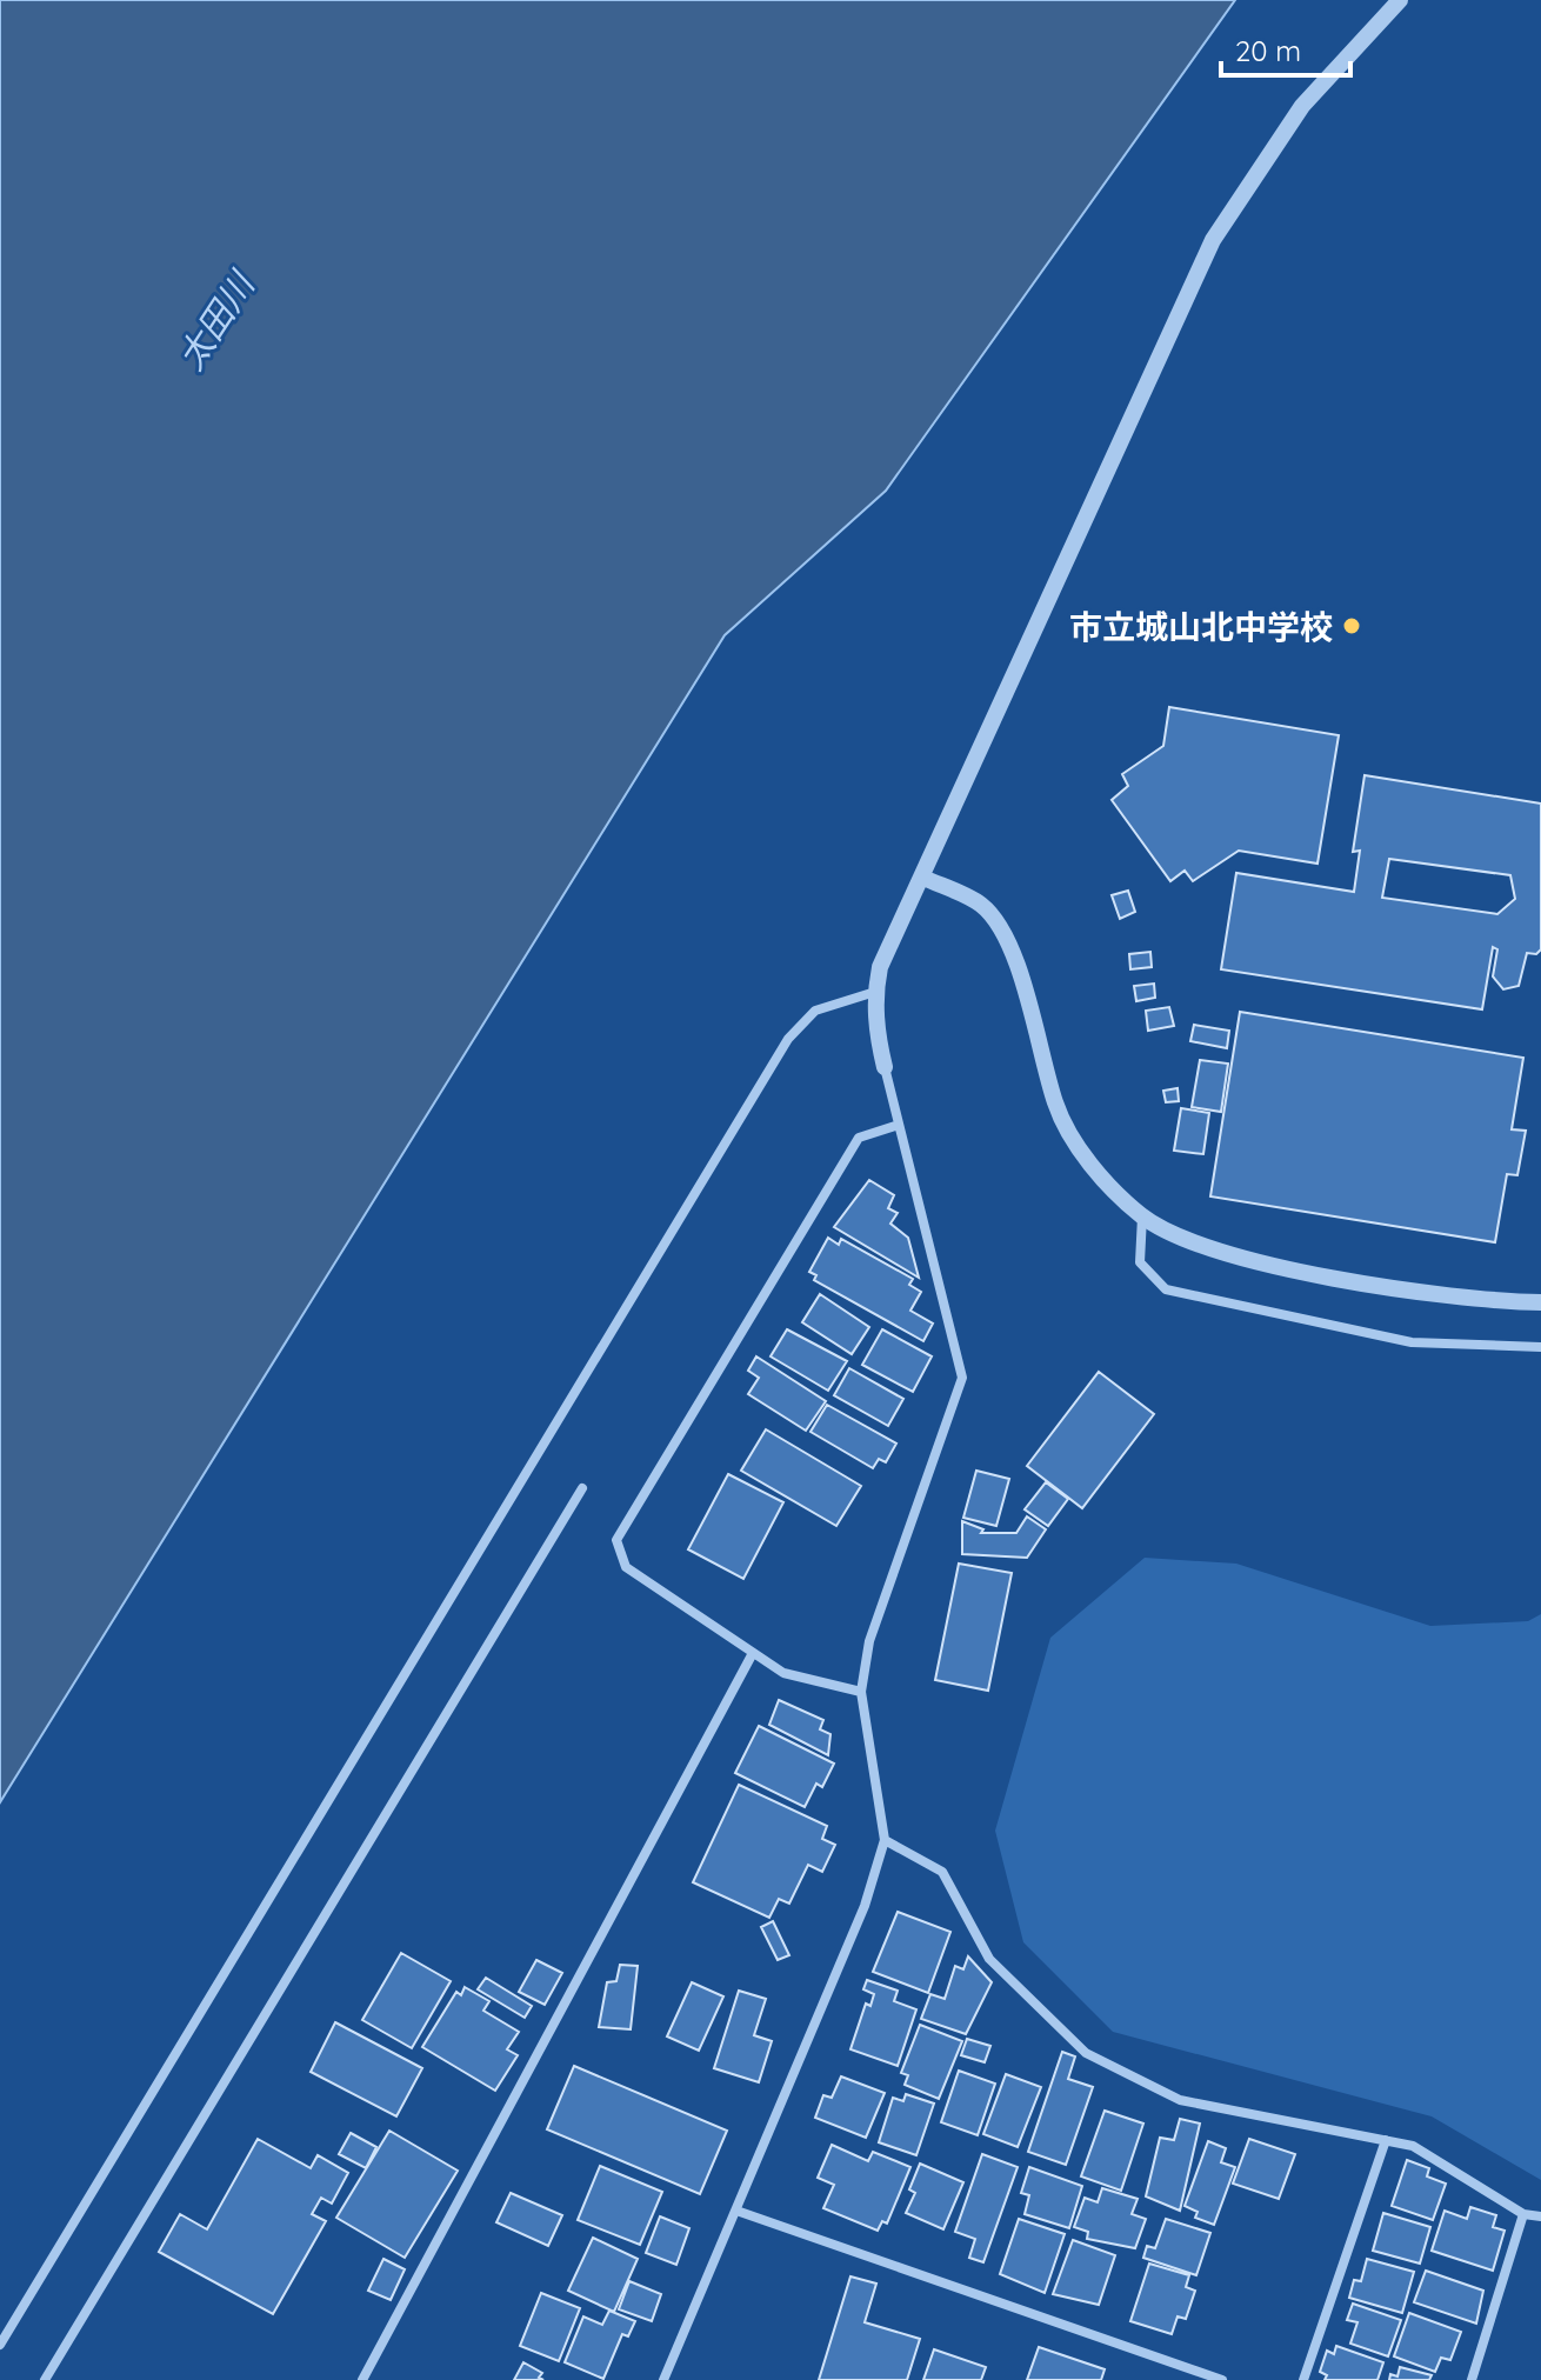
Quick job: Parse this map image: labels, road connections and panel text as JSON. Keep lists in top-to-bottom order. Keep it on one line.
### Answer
{"water":["太田川"],"places":["市立城山北中学校"],"scale_bar":"20 m"}
